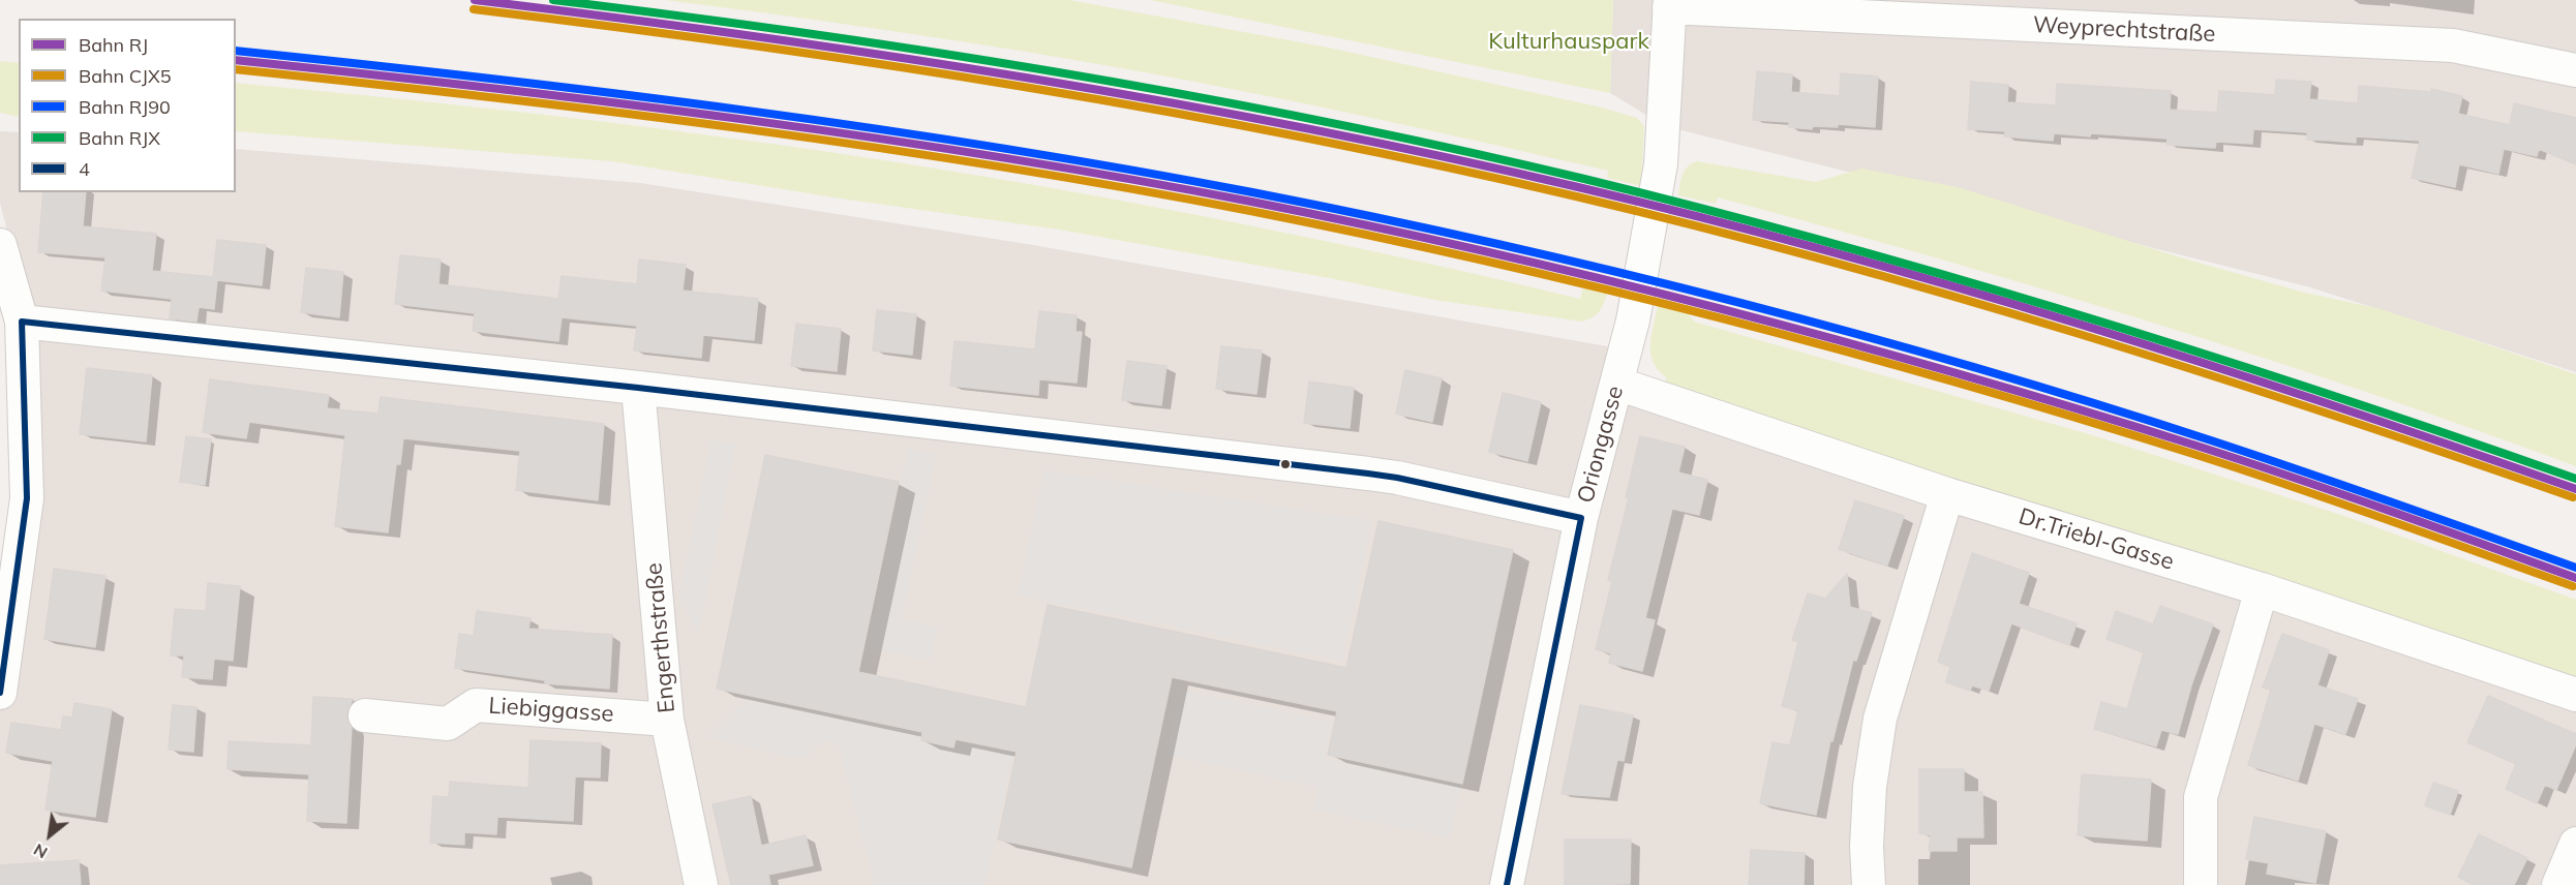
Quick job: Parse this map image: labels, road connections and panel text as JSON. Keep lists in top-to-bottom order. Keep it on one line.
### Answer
{"streets":{"street":["Weyprechtstraße","Oriongasse","Dr.Triebl-Gasse","Engerthstraße","Liebiggasse"]},"crossings":[["Weyprechtstraße","Oriongasse"],["Oriongasse","Dr.Triebl-Gasse"],["Engerthstraße","Liebiggasse"]],"parks":["Kulturhauspark"],"lines":["rail line RJ","rail line RJX","rail line CJX5","rail line RJ90","transit line 4"],"legend":["Bahn RJ","Bahn CJX5","Bahn RJ90","Bahn RJX","4"],"north":"bottom left"}
